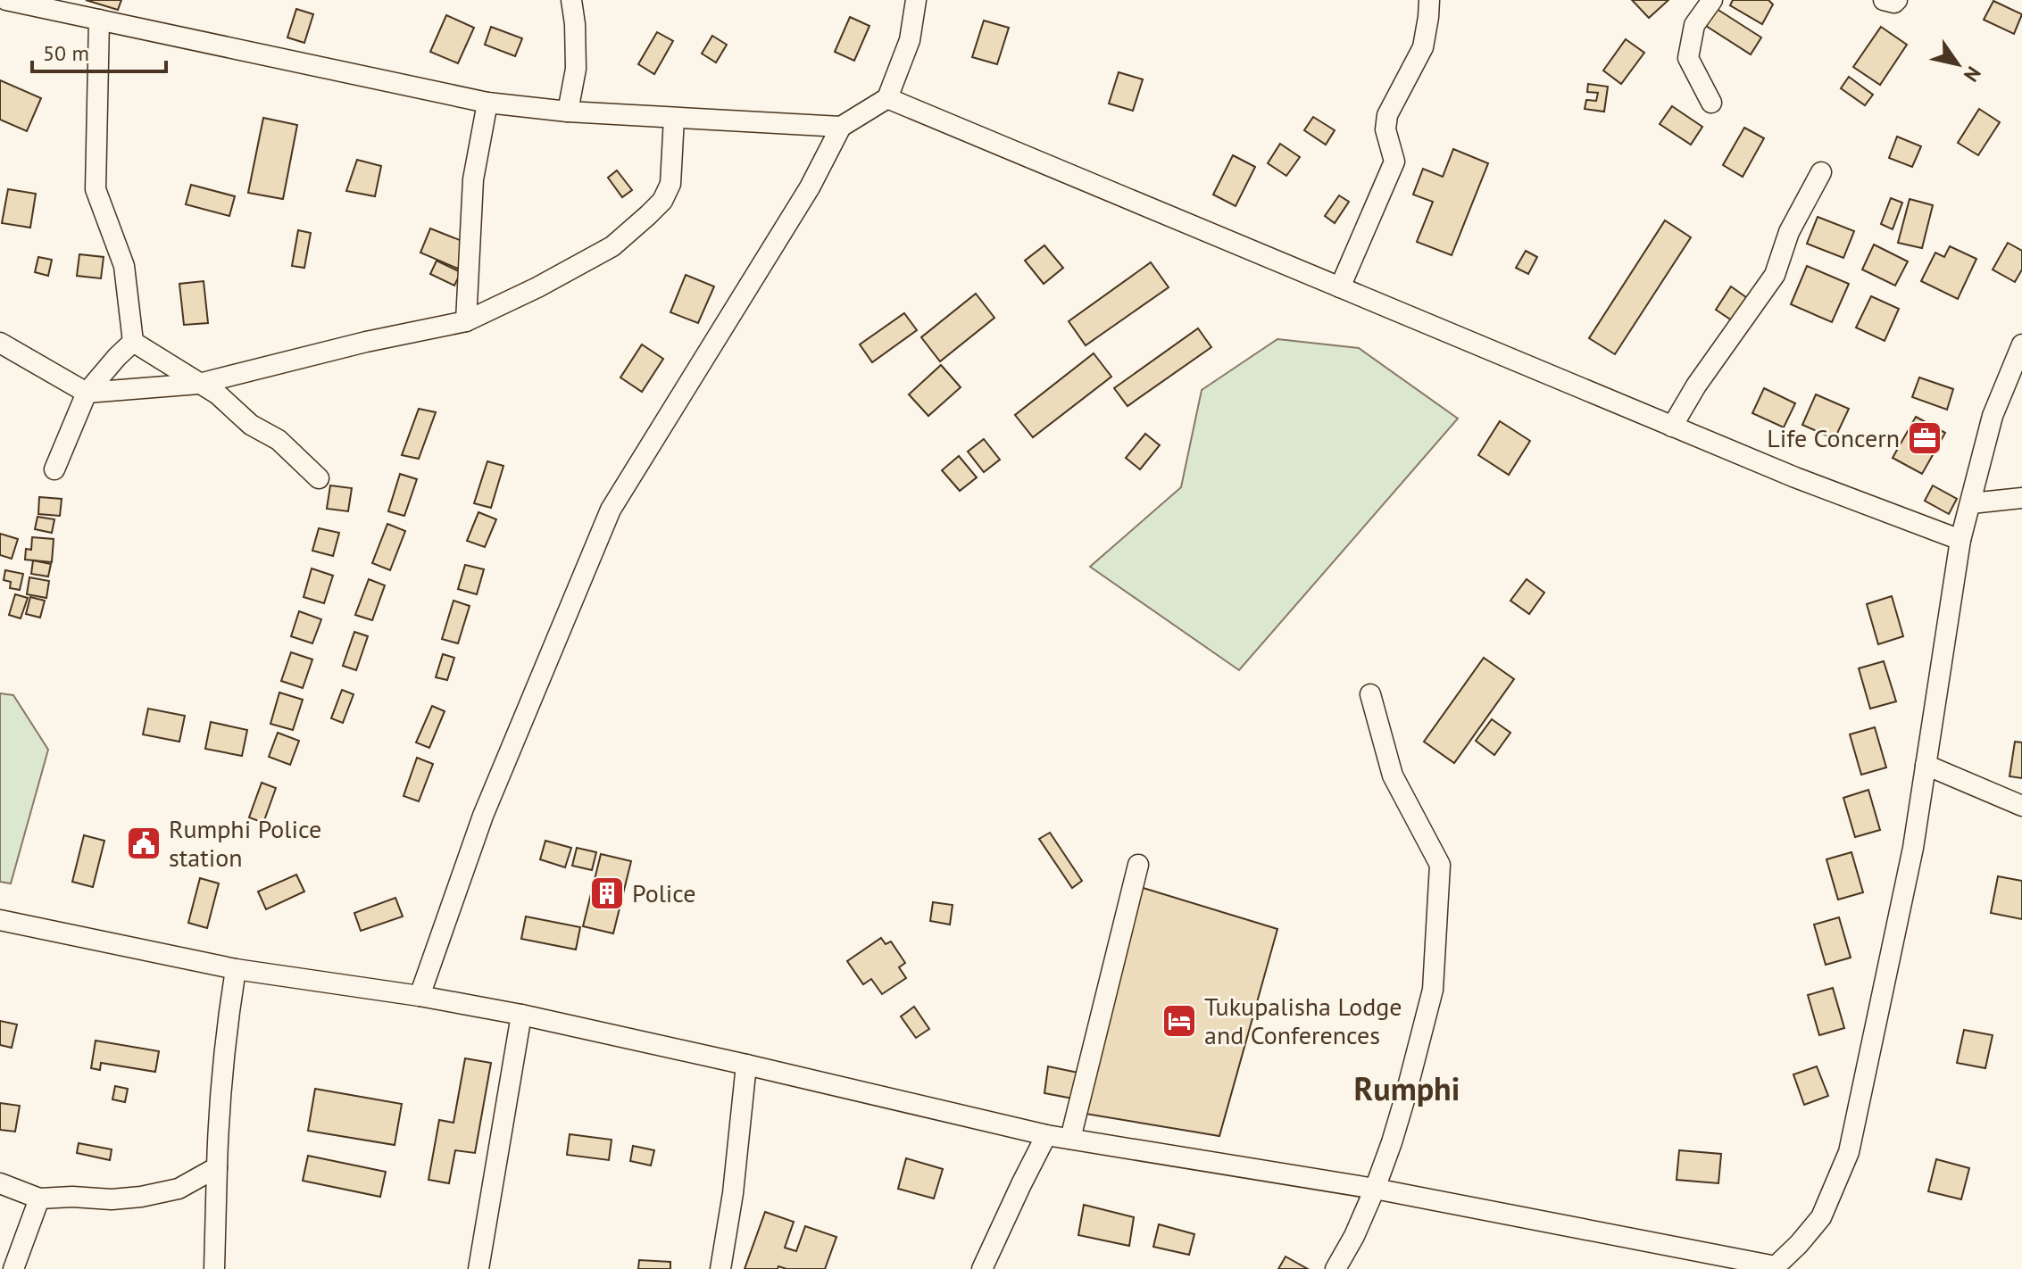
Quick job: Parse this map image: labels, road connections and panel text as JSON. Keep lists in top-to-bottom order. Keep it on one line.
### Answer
{"districts":["Rumphi"],"places":{"office":["Life Concern"],"public building":["Rumphi Police station"],"building":["Police"],"hotel":["Tukupalisha Lodge and Conferences"]},"scale_bar":"50 m","north":"bottom right"}
